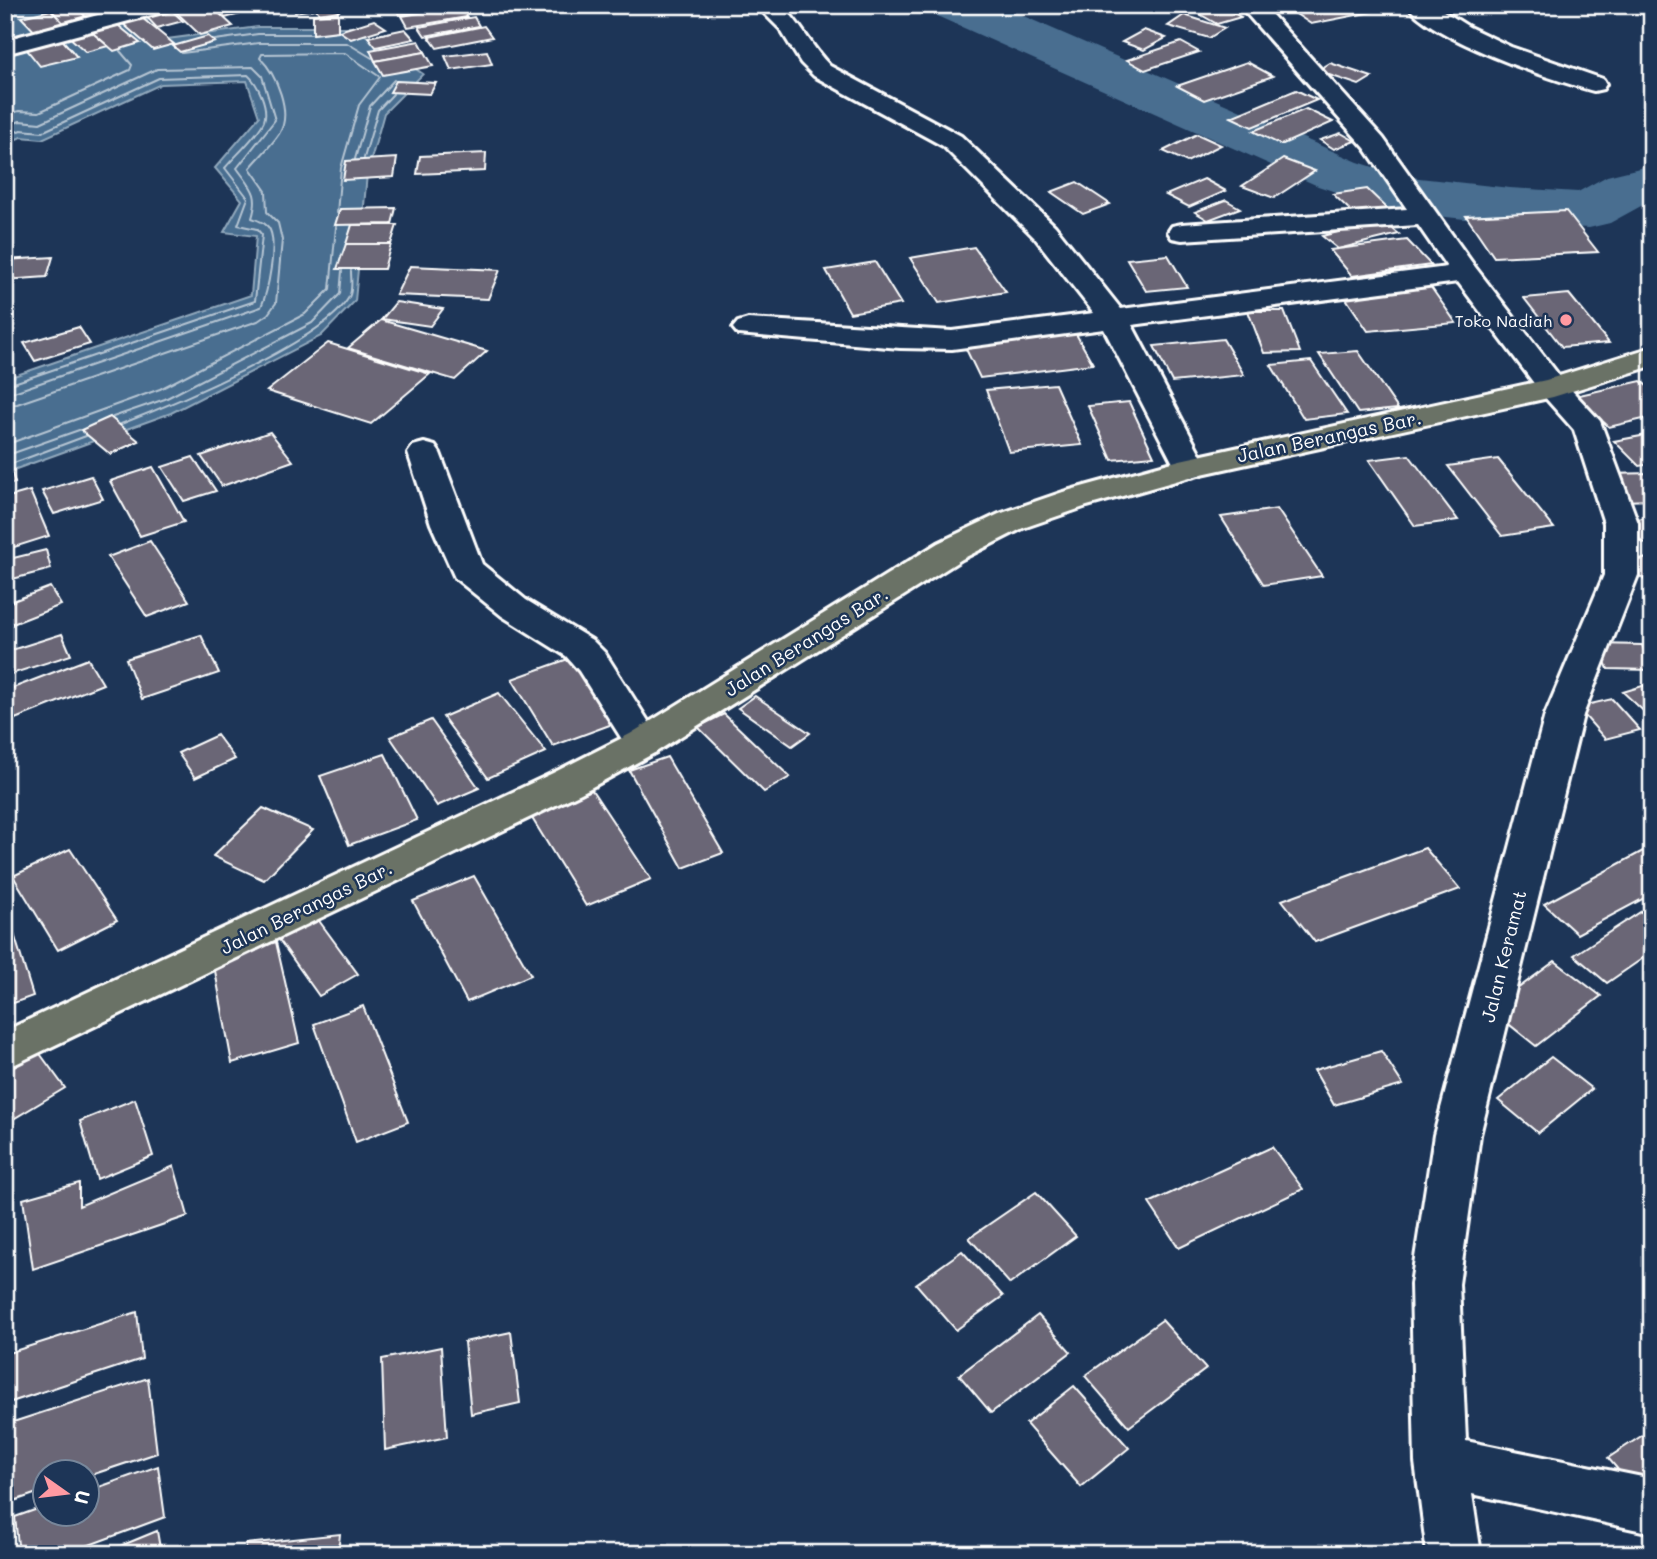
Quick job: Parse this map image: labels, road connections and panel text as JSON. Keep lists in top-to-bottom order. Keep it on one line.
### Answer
{"streets":{"main road":["Jalan Berangas Bar."],"street":["Jalan Keramat"]},"crossings":[["Jalan Berangas Bar.","Jalan Keramat"]],"places":["Toko Nadiah"],"north":"right"}
